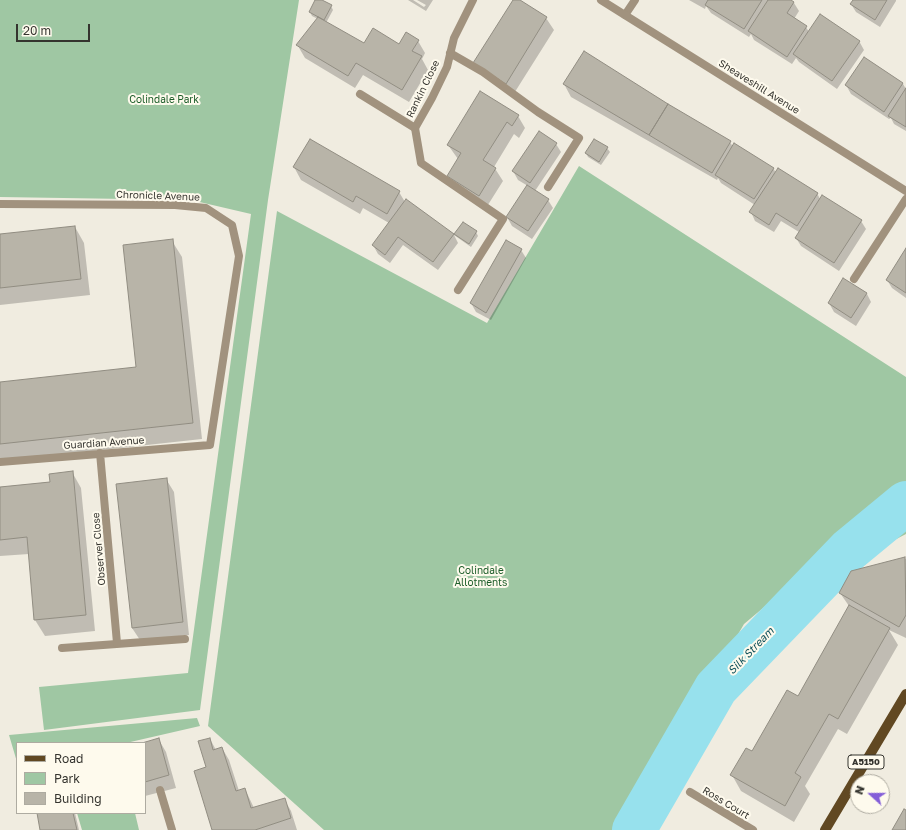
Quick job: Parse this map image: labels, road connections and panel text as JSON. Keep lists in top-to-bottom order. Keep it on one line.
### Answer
{"streets":{"main road":["A5150"],"street":["Sheaveshill Avenue","Rankin Close","Chronicle Avenue","Guardian Avenue","Observer Close","Ross Court"]},"crossings":[["Chronicle Avenue","Guardian Avenue"],["Guardian Avenue","Observer Close"]],"water":["Silk Stream"],"parks":["Colindale Park","Colindale Allotments"],"legend":["Road","Park","Building"],"scale_bar":"20 m","north":"left"}
